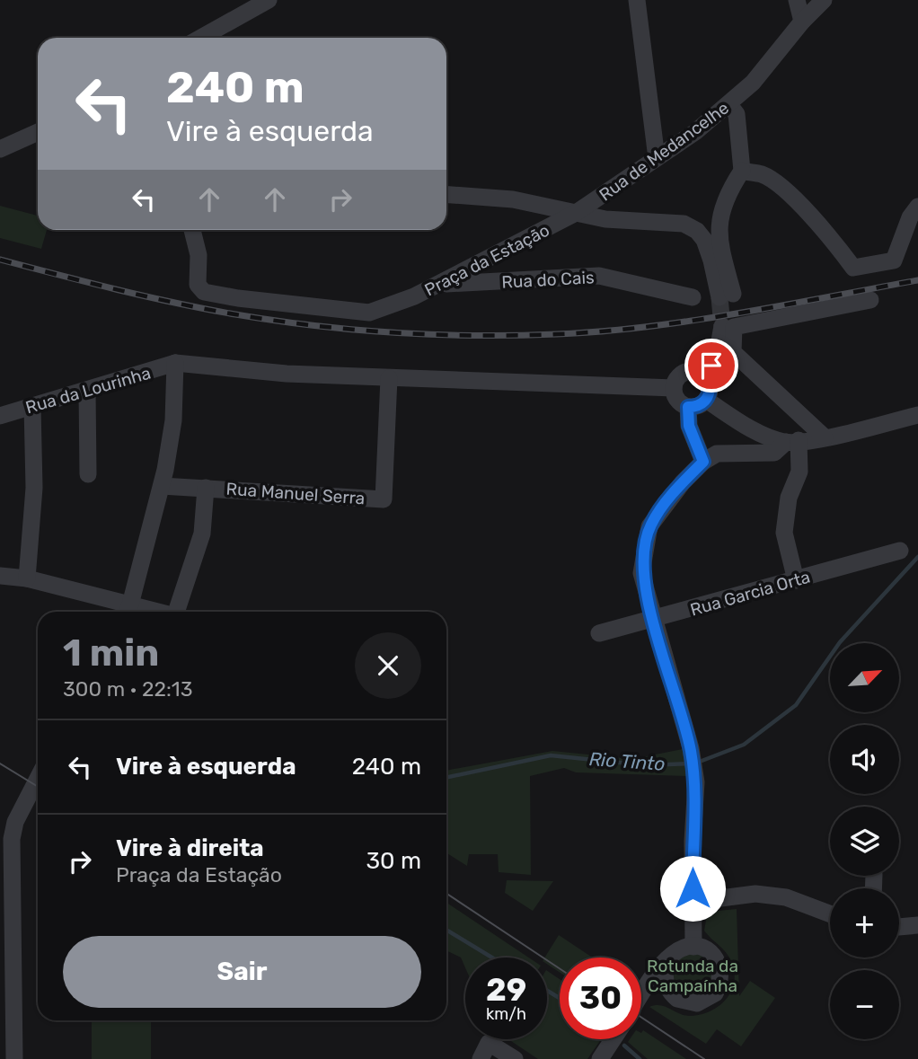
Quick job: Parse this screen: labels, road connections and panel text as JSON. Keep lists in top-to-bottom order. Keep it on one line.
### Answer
{"streets":{"street":["Rua de Medancelhe","Praça da Estação","Rua do Cais","Rua da Lourinha","Rua Manuel Serra","Rua Garcia Orta"]},"crossings":[["Rua de Medancelhe","Praça da Estação"],["Praça da Estação","Rua do Cais"]],"water":["Rio Tinto"],"parks":["Rotunda da Campaínha"],"north":"top right","page":{"turn":["240 m","Vire à esquerda"],"heading":["1 min","300 m · 22:13"],"map_buttons":["+","−"],"list":[{"name":"Vire à esquerda","value":"240 m"},{"name":"Vire à direita","note":"Praça da Estação","value":"30 m"}],"buttons":"Sair","speed":"29 km/h","limit":"30"}}
